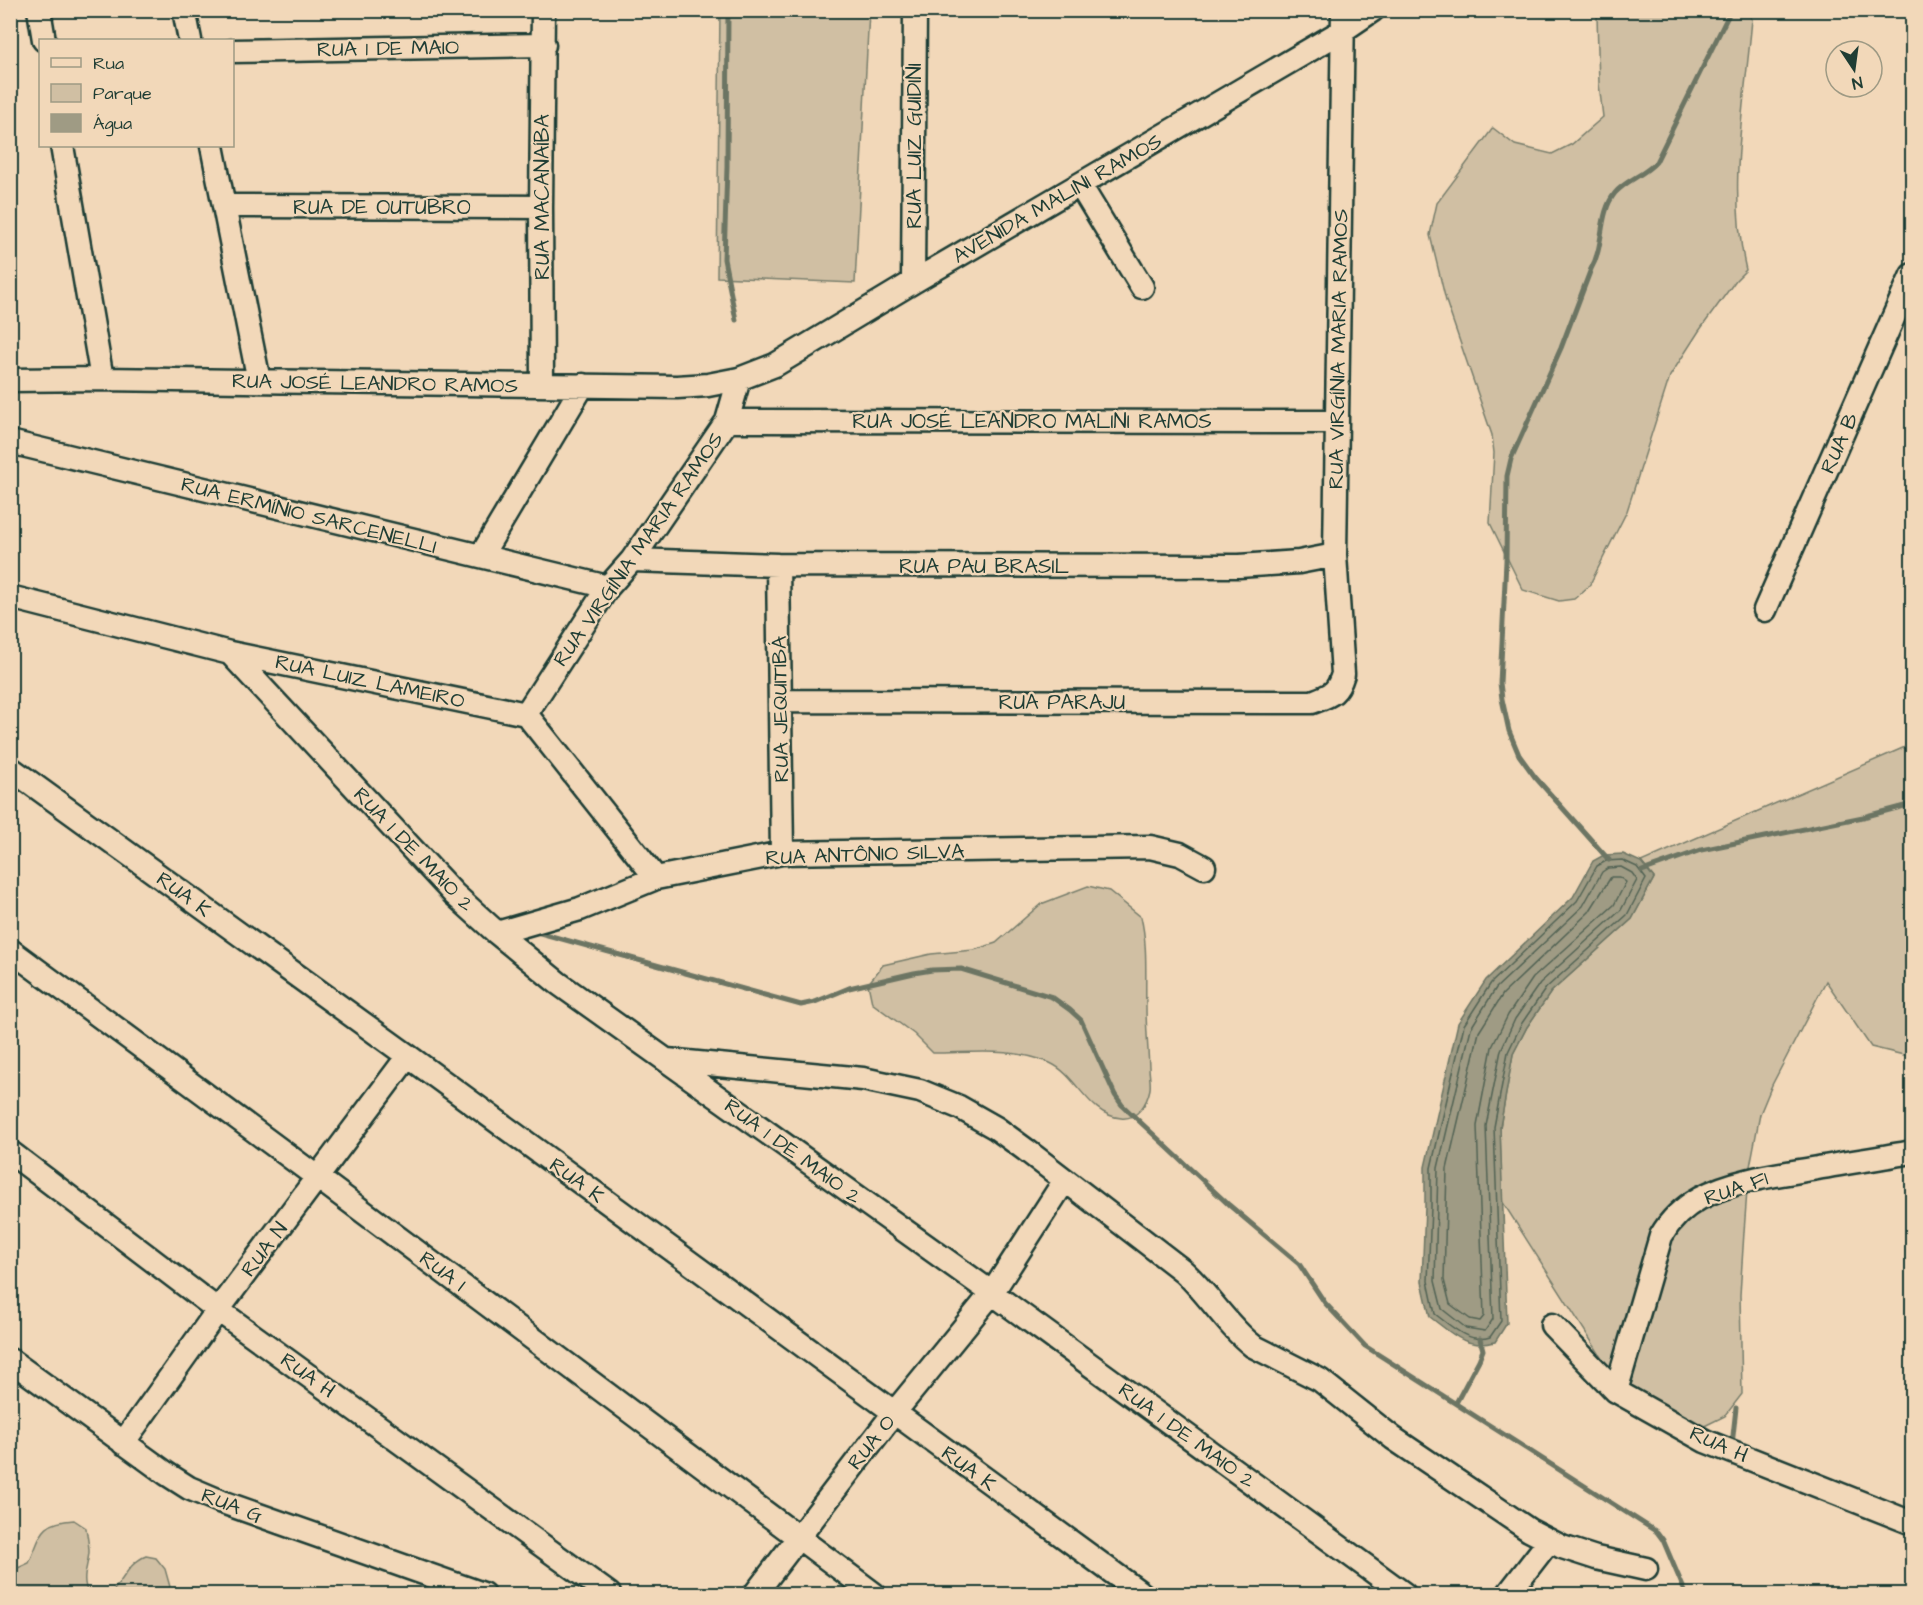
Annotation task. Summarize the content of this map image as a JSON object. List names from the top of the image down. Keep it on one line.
{"streets":{"street":["RUA 1 DE MAIO","RUA LUIZ GUIDINI","RUA MACANAÍBA","AVENIDA MALINI RAMOS","RUA DE OUTUBRO","RUA VIRGÍNIA MARIA RAMOS","RUA JOSÉ LEANDRO RAMOS","RUA JOSÉ LEANDRO MALINI RAMOS","RUA B","RUA ERMÍNIO SARCENELLI","RUA PAU BRASIL","RUA LUIZ LAMEIRO","RUA PARAJU","RUA JEQUITIBÁ","RUA 1 DE MAIO 2","RUA ANTÔNIO SILVA","RUA K","RUA F1","RUA N","RUA I","RUA H","RUA O","RUA G"]},"crossings":[["RUA 1 DE MAIO","RUA MACANAÍBA"],["RUA LUIZ GUIDINI","AVENIDA MALINI RAMOS"],["RUA MACANAÍBA","RUA DE OUTUBRO"],["RUA MACANAÍBA","RUA JOSÉ LEANDRO RAMOS"],["AVENIDA MALINI RAMOS","RUA VIRGÍNIA MARIA RAMOS"],["AVENIDA MALINI RAMOS","RUA JOSÉ LEANDRO RAMOS"],["RUA VIRGÍNIA MARIA RAMOS","RUA JOSÉ LEANDRO RAMOS"],["RUA VIRGÍNIA MARIA RAMOS","RUA JOSÉ LEANDRO MALINI RAMOS"],["RUA VIRGÍNIA MARIA RAMOS","RUA ERMÍNIO SARCENELLI"],["RUA VIRGÍNIA MARIA RAMOS","RUA PAU BRASIL"],["RUA VIRGÍNIA MARIA RAMOS","RUA LUIZ LAMEIRO"],["RUA VIRGÍNIA MARIA RAMOS","RUA PARAJU"],["RUA PAU BRASIL","RUA JEQUITIBÁ"],["RUA LUIZ LAMEIRO","RUA 1 DE MAIO 2"],["RUA PARAJU","RUA JEQUITIBÁ"],["RUA JEQUITIBÁ","RUA ANTÔNIO SILVA"],["RUA 1 DE MAIO 2","RUA ANTÔNIO SILVA"],["RUA 1 DE MAIO 2","RUA O"],["RUA K","RUA N"],["RUA K","RUA O"],["RUA F1","RUA H"],["RUA N","RUA I"],["RUA N","RUA H"],["RUA N","RUA G"],["RUA I","RUA O"]],"legend":["Rua","Parque","Água"],"north":"bottom"}
